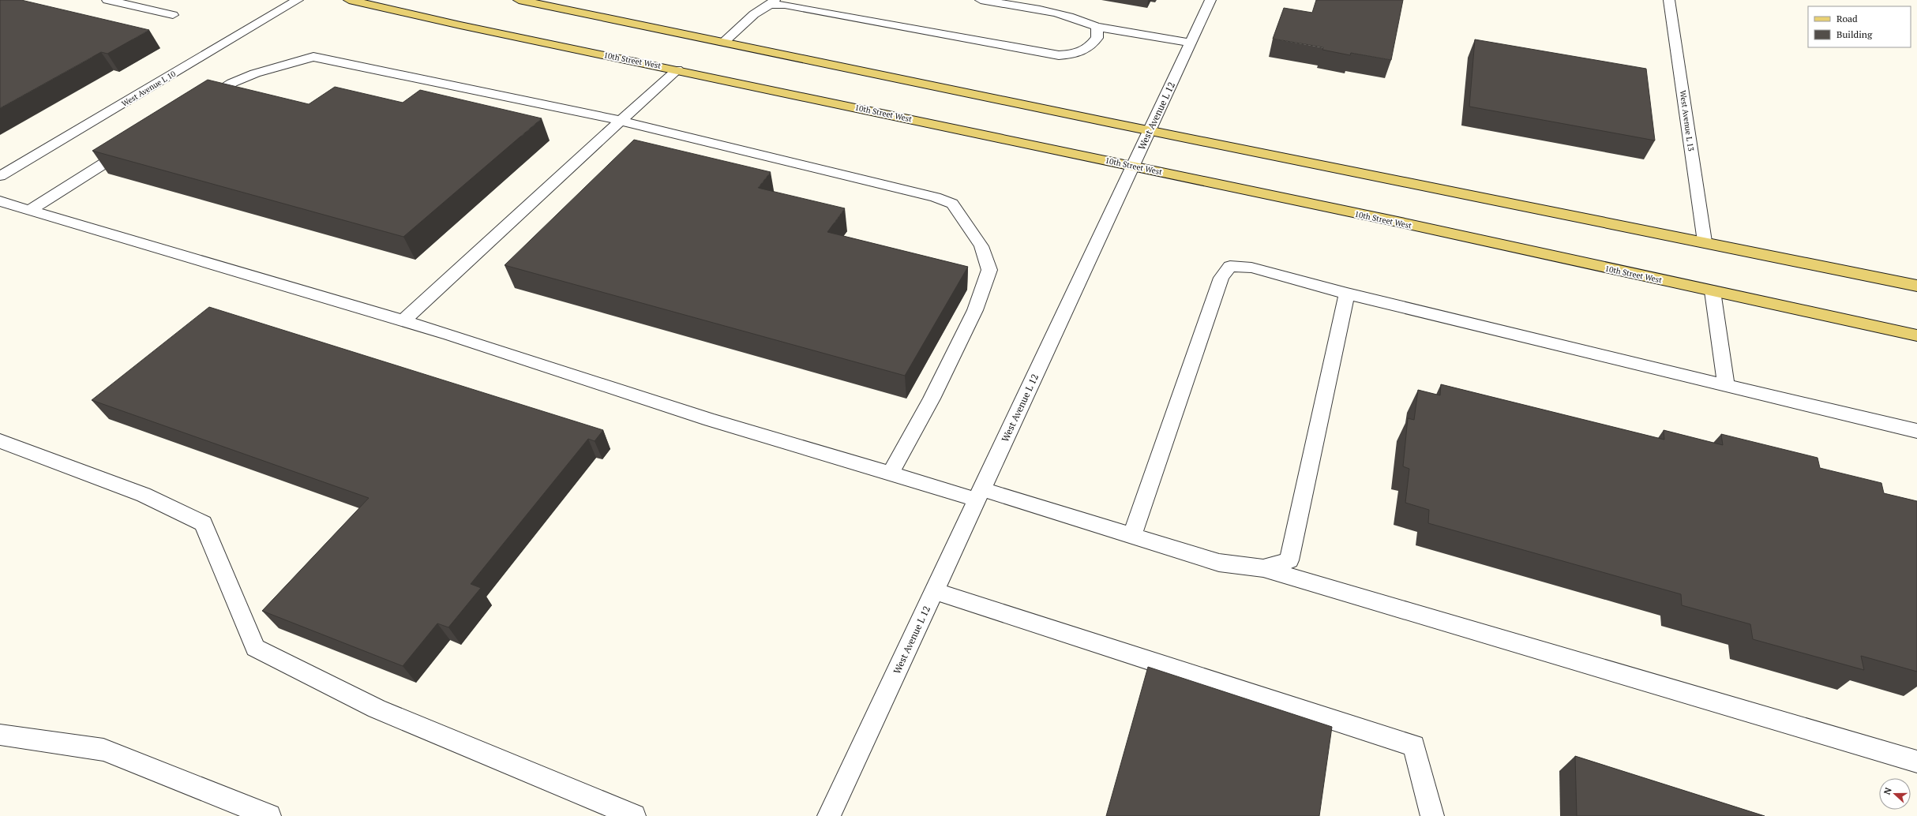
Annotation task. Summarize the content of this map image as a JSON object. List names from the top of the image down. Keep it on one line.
{"streets":{"main road":["10th Street West"],"street":["West Avenue L 10","West Avenue L 12","West Avenue L 13"]},"crossings":[["10th Street West","West Avenue L 12"]],"legend":["Road","Building"],"north":"left"}
